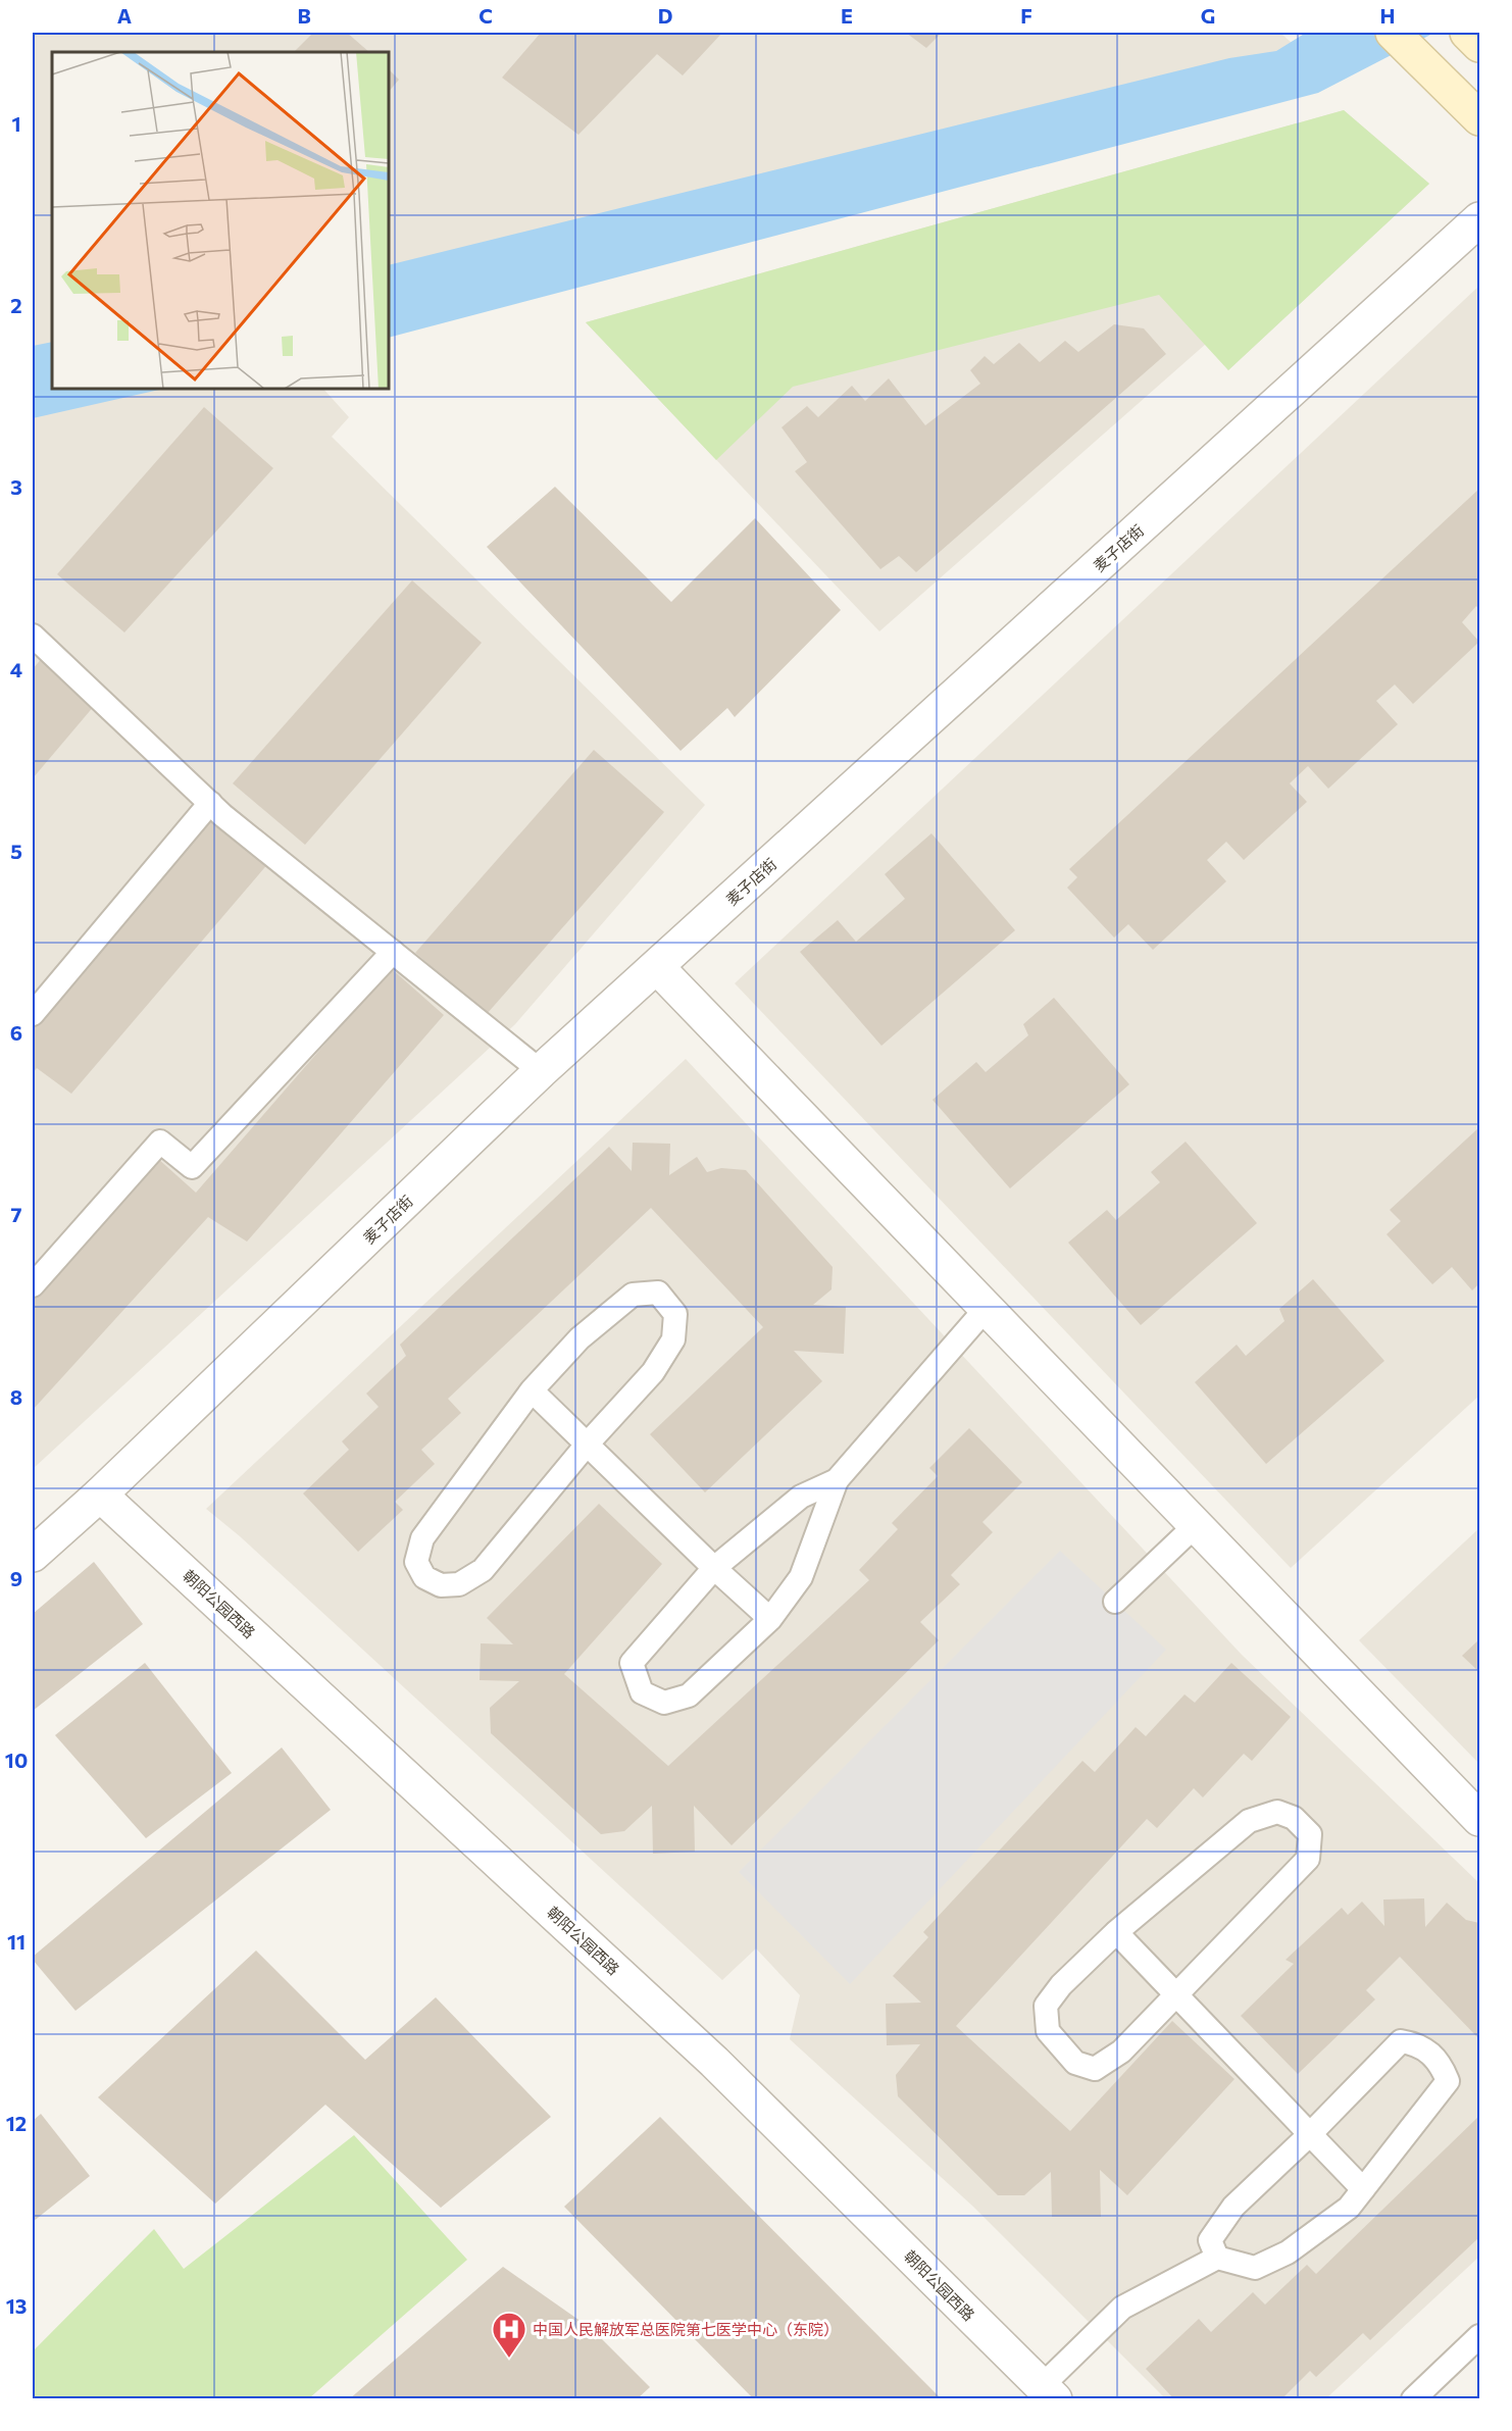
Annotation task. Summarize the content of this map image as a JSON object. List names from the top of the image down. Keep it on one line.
{"streets":{"street":["麦子店街","朝阳公园西路"]},"crossings":[["麦子店街","朝阳公园西路"]],"places":{"hospital":["中国人民解放军总医院第七医学中心（东院）"]},"grid":{"columns":["A","B","C","D","E","F","G","H"],"rows":["1","2","3","4","5","6","7","8","9","10","11","12","13"]}}
